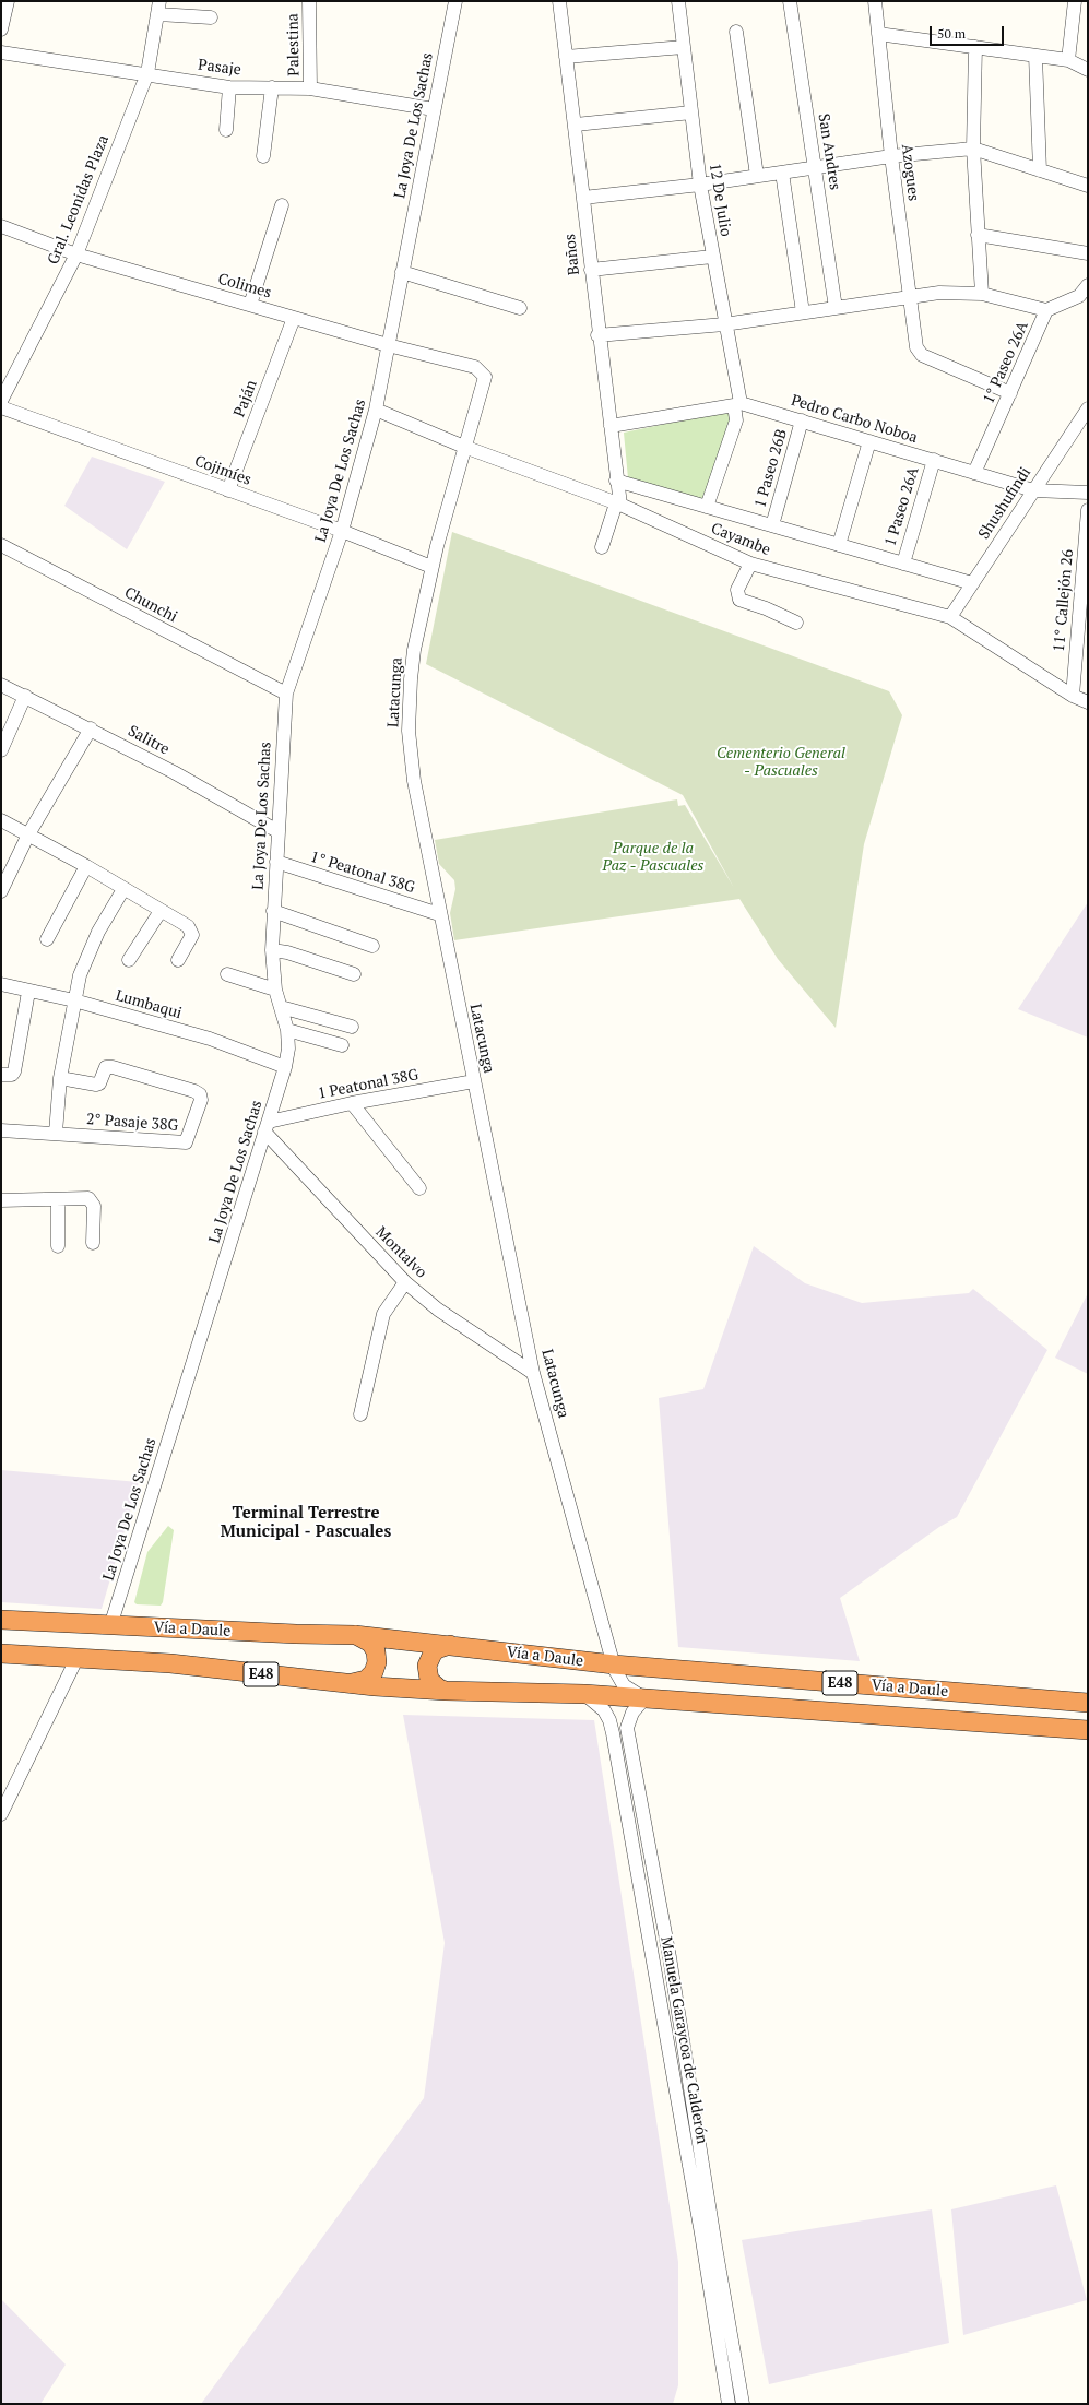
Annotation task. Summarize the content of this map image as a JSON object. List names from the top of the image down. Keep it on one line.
{"streets":{"highway":["Vía a Daule","E48"],"street":["Palestina","Pasaje","La Joya De Los Sachas","San Andres","Azogues","Gral. Leonidas Plaza","12 De Julio","Baños","Colimes","1° Paseo 26A","Paján","Pedro Carbo Noboa","1 Paseo 26B","Cojimíes","Shushufindi","1 Paseo 26A","Cayambe","11° Callejón 26","Chunchi","Latacunga","Salitre","1° Peatonal 38G","Lumbaqui","1 Peatonal 38G","2° Pasaje 38G","Montalvo","Manuela Garaycoa de Calderón"]},"crossings":[["Palestina","Pasaje"],["Pasaje","La Joya De Los Sachas"],["Pasaje","Gral. Leonidas Plaza"],["La Joya De Los Sachas","Colimes"],["La Joya De Los Sachas","Cojimíes"],["La Joya De Los Sachas","Cayambe"],["La Joya De Los Sachas","Chunchi"],["La Joya De Los Sachas","Salitre"],["La Joya De Los Sachas","1° Peatonal 38G"],["La Joya De Los Sachas","Lumbaqui"],["La Joya De Los Sachas","1 Peatonal 38G"],["La Joya De Los Sachas","Montalvo"],["La Joya De Los Sachas","Vía a Daule"],["Azogues","1° Paseo 26A"],["Gral. Leonidas Plaza","Colimes"],["12 De Julio","Pedro Carbo Noboa"],["Baños","Pedro Carbo Noboa"],["Baños","Cayambe"],["Colimes","Paján"],["Colimes","Latacunga"],["1° Paseo 26A","Pedro Carbo Noboa"],["Paján","Cojimíes"],["Pedro Carbo Noboa","1 Paseo 26B"],["Pedro Carbo Noboa","Shushufindi"],["Pedro Carbo Noboa","1 Paseo 26A"],["Cojimíes","Latacunga"],["Shushufindi","Cayambe"],["Cayambe","11° Callejón 26"],["Cayambe","Latacunga"],["Latacunga","1° Peatonal 38G"],["Latacunga","1 Peatonal 38G"],["Latacunga","Montalvo"],["Latacunga","Vía a Daule"],["Latacunga","Manuela Garaycoa de Calderón"],["1 Peatonal 38G","Montalvo"],["Vía a Daule","Manuela Garaycoa de Calderón"]],"districts":["Terminal Terrestre Municipal - Pascuales"],"parks":["Cementerio General - Pascuales","Parque de la Paz - Pascuales"],"scale_bar":"50 m"}
